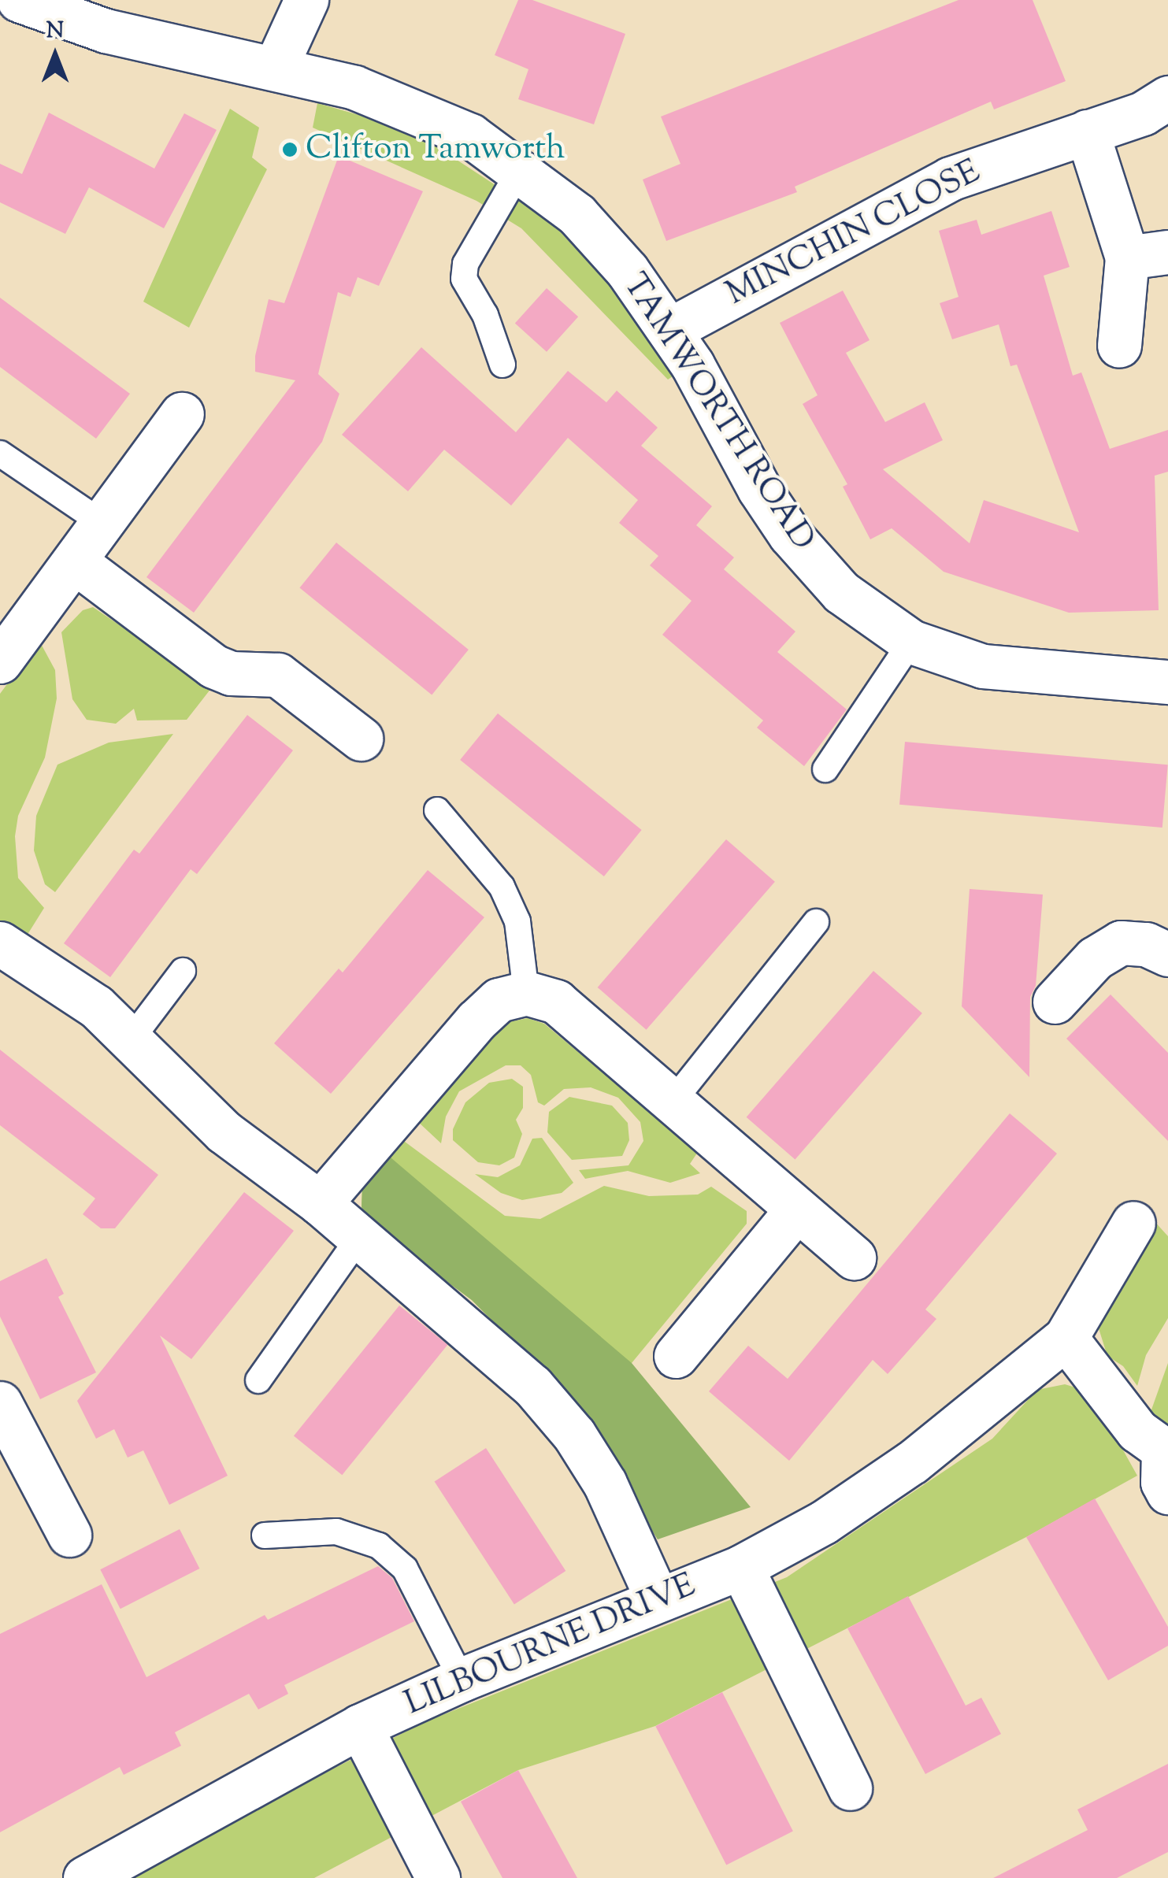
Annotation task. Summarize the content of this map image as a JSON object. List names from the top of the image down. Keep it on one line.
{"streets":{"street":["MINCHIN CLOSE","TAMWORTH ROAD","LILBOURNE DRIVE"]},"crossings":[["MINCHIN CLOSE","TAMWORTH ROAD"]],"places":["Clifton Tamworth"],"north":"top"}
